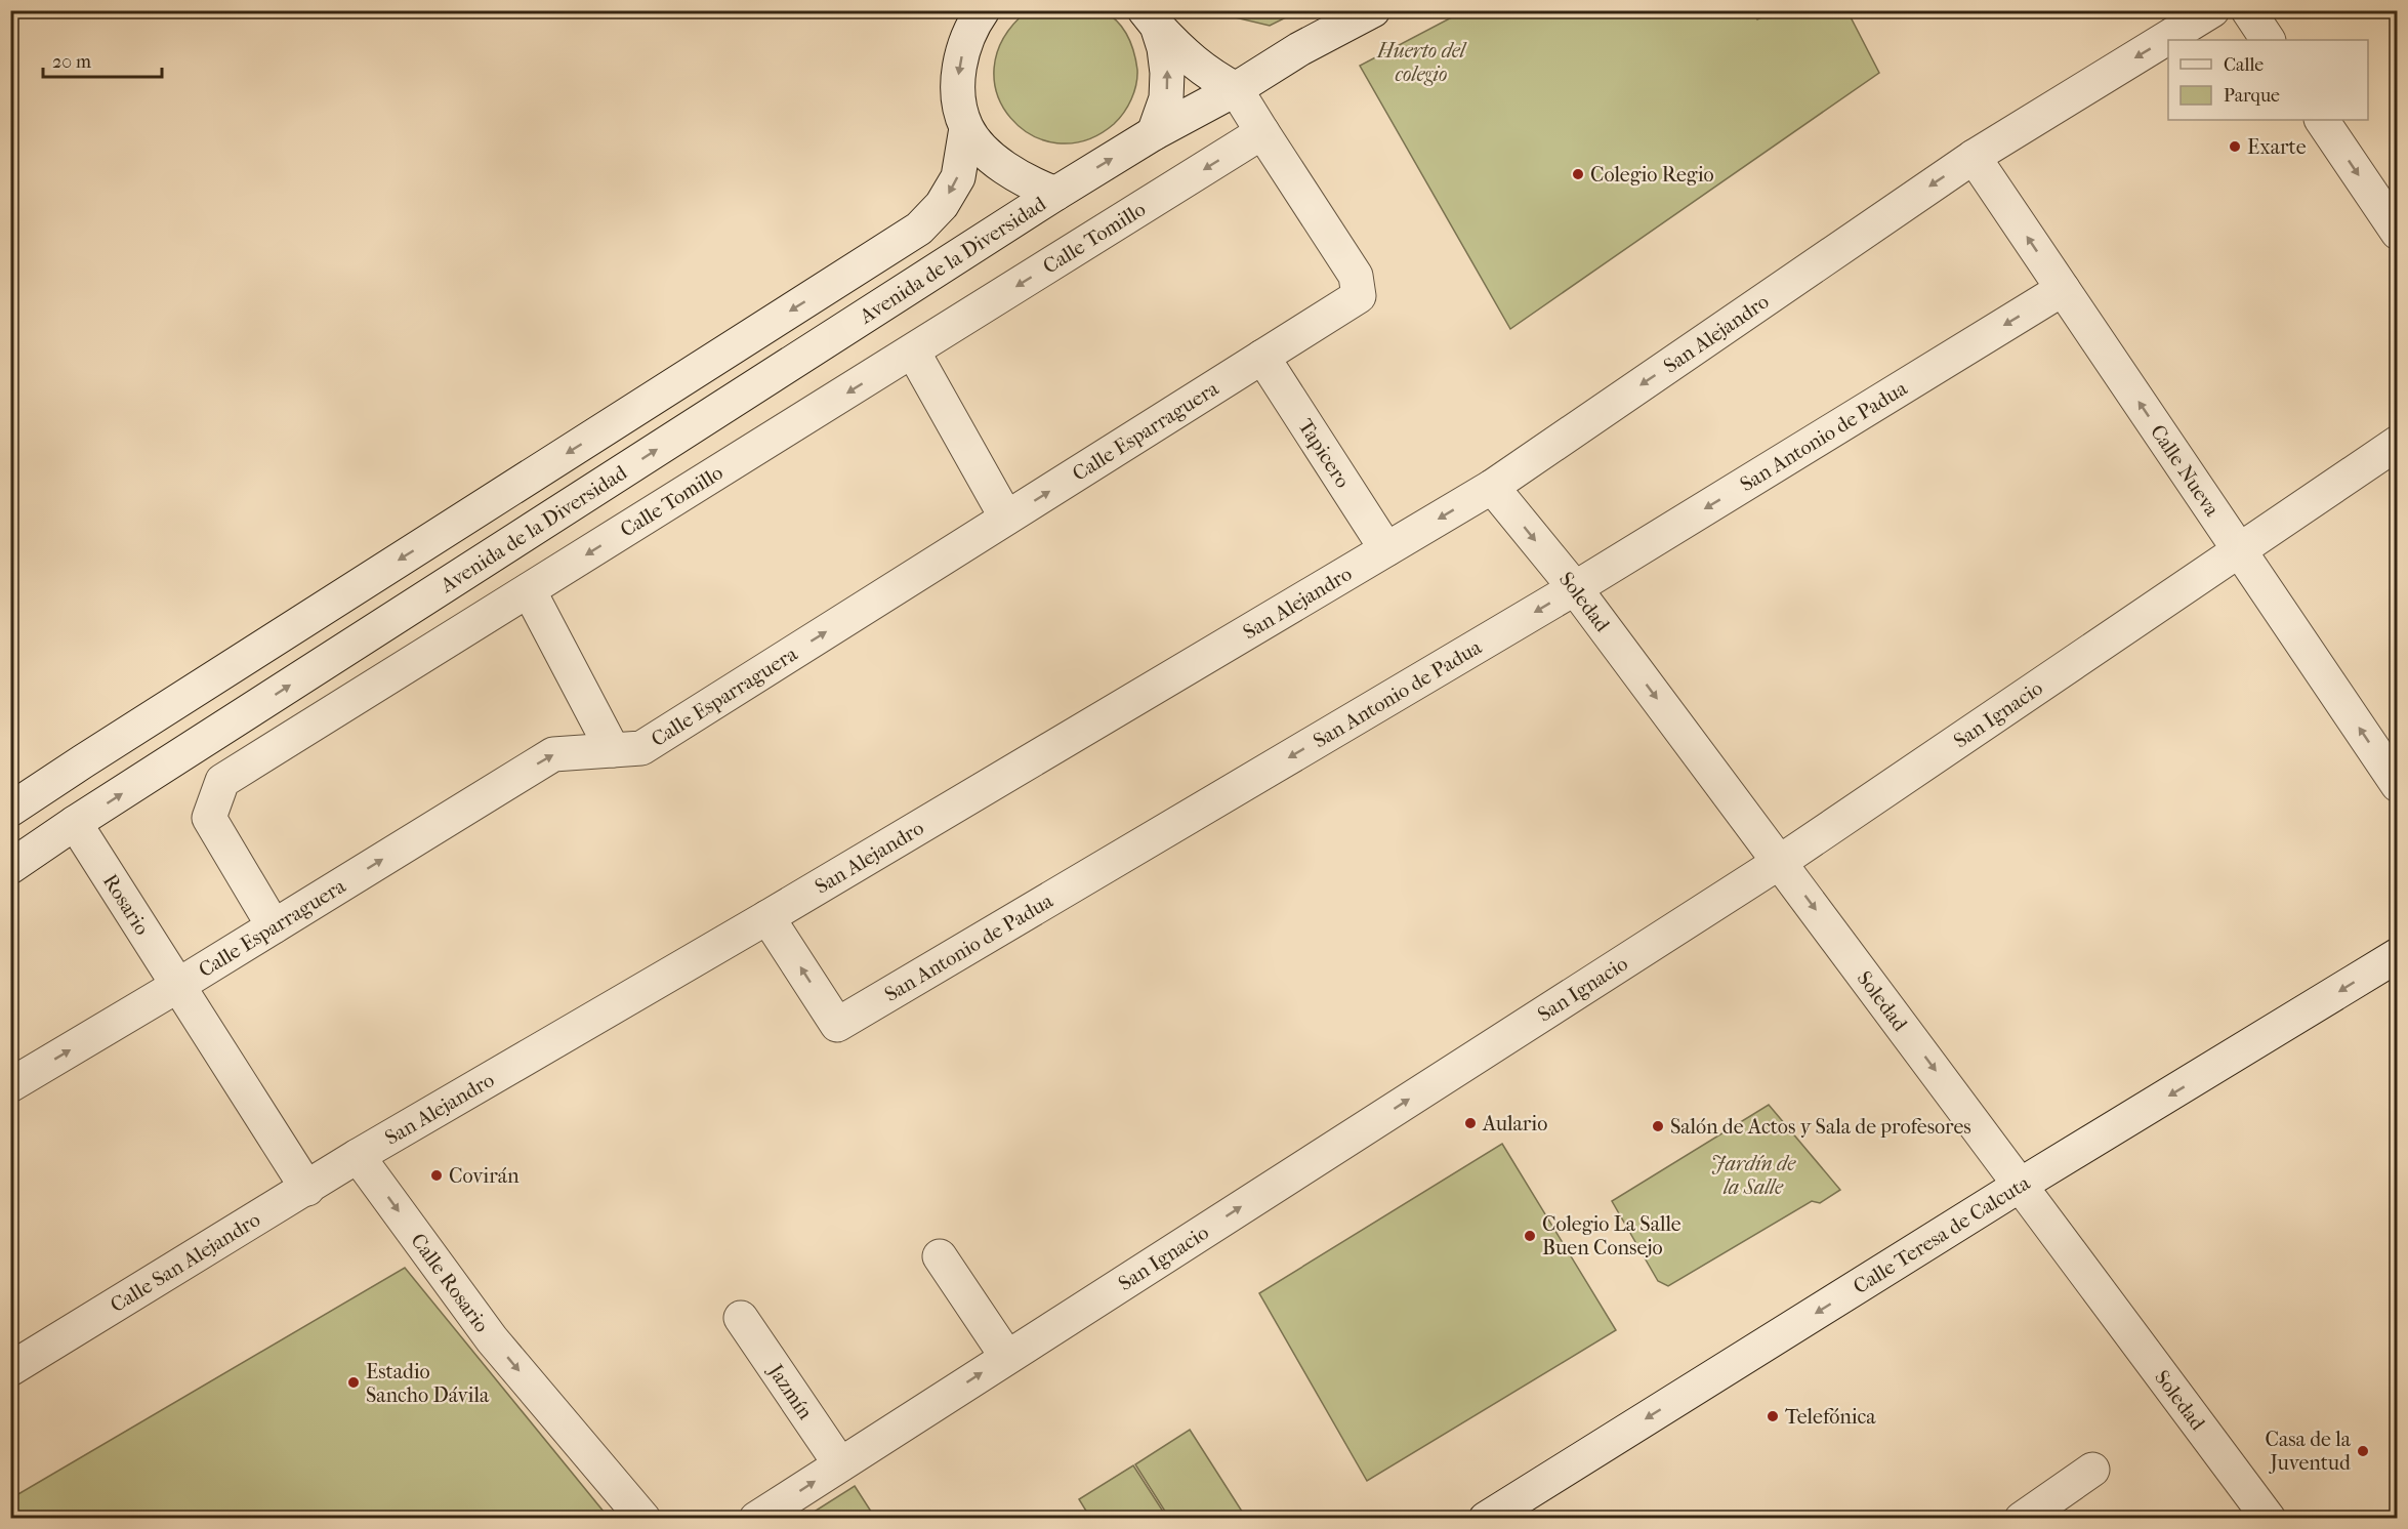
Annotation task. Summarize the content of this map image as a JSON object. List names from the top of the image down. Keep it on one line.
{"streets":{"street":["Calle Tomillo","Avenida de la Diversidad","San Alejandro","Calle Esparraguera","San Antonio de Padua","Tapicero","Calle Nueva","Soledad","San Ignacio","Rosario","Calle Teresa de Calcuta","Calle San Alejandro","Calle Rosario","Jazmín"]},"crossings":[["Calle Tomillo","Calle Esparraguera"],["Avenida de la Diversidad","Rosario"],["San Alejandro","San Antonio de Padua"],["San Alejandro","Tapicero"],["San Alejandro","Calle Nueva"],["San Alejandro","Soledad"],["San Alejandro","Calle San Alejandro"],["San Alejandro","Calle Rosario"],["Calle Esparraguera","Tapicero"],["Calle Esparraguera","Rosario"],["San Antonio de Padua","Calle Nueva"],["San Antonio de Padua","Soledad"],["Calle Nueva","San Ignacio"],["Soledad","San Ignacio"],["Soledad","Calle Teresa de Calcuta"],["San Ignacio","Jazmín"],["Rosario","Calle San Alejandro"],["Calle San Alejandro","Calle Rosario"]],"one_way":["Calle Tomillo","San Alejandro","Calle Esparraguera","San Antonio de Padua","Calle Nueva","Soledad","San Ignacio","Calle Teresa de Calcuta","Calle Rosario"],"parks":["Huerto del colegio","Jardín de la Salle"],"places":["Exarte","Colegio Regio","Aulario","Salón de Actos y Sala de profesores","Covirán","Colegio La Salle Buen Consejo","Estadio Sancho Dávila","Telefónica","Casa de la Juventud"],"legend":["Calle","Parque"],"scale_bar":"20 m"}
